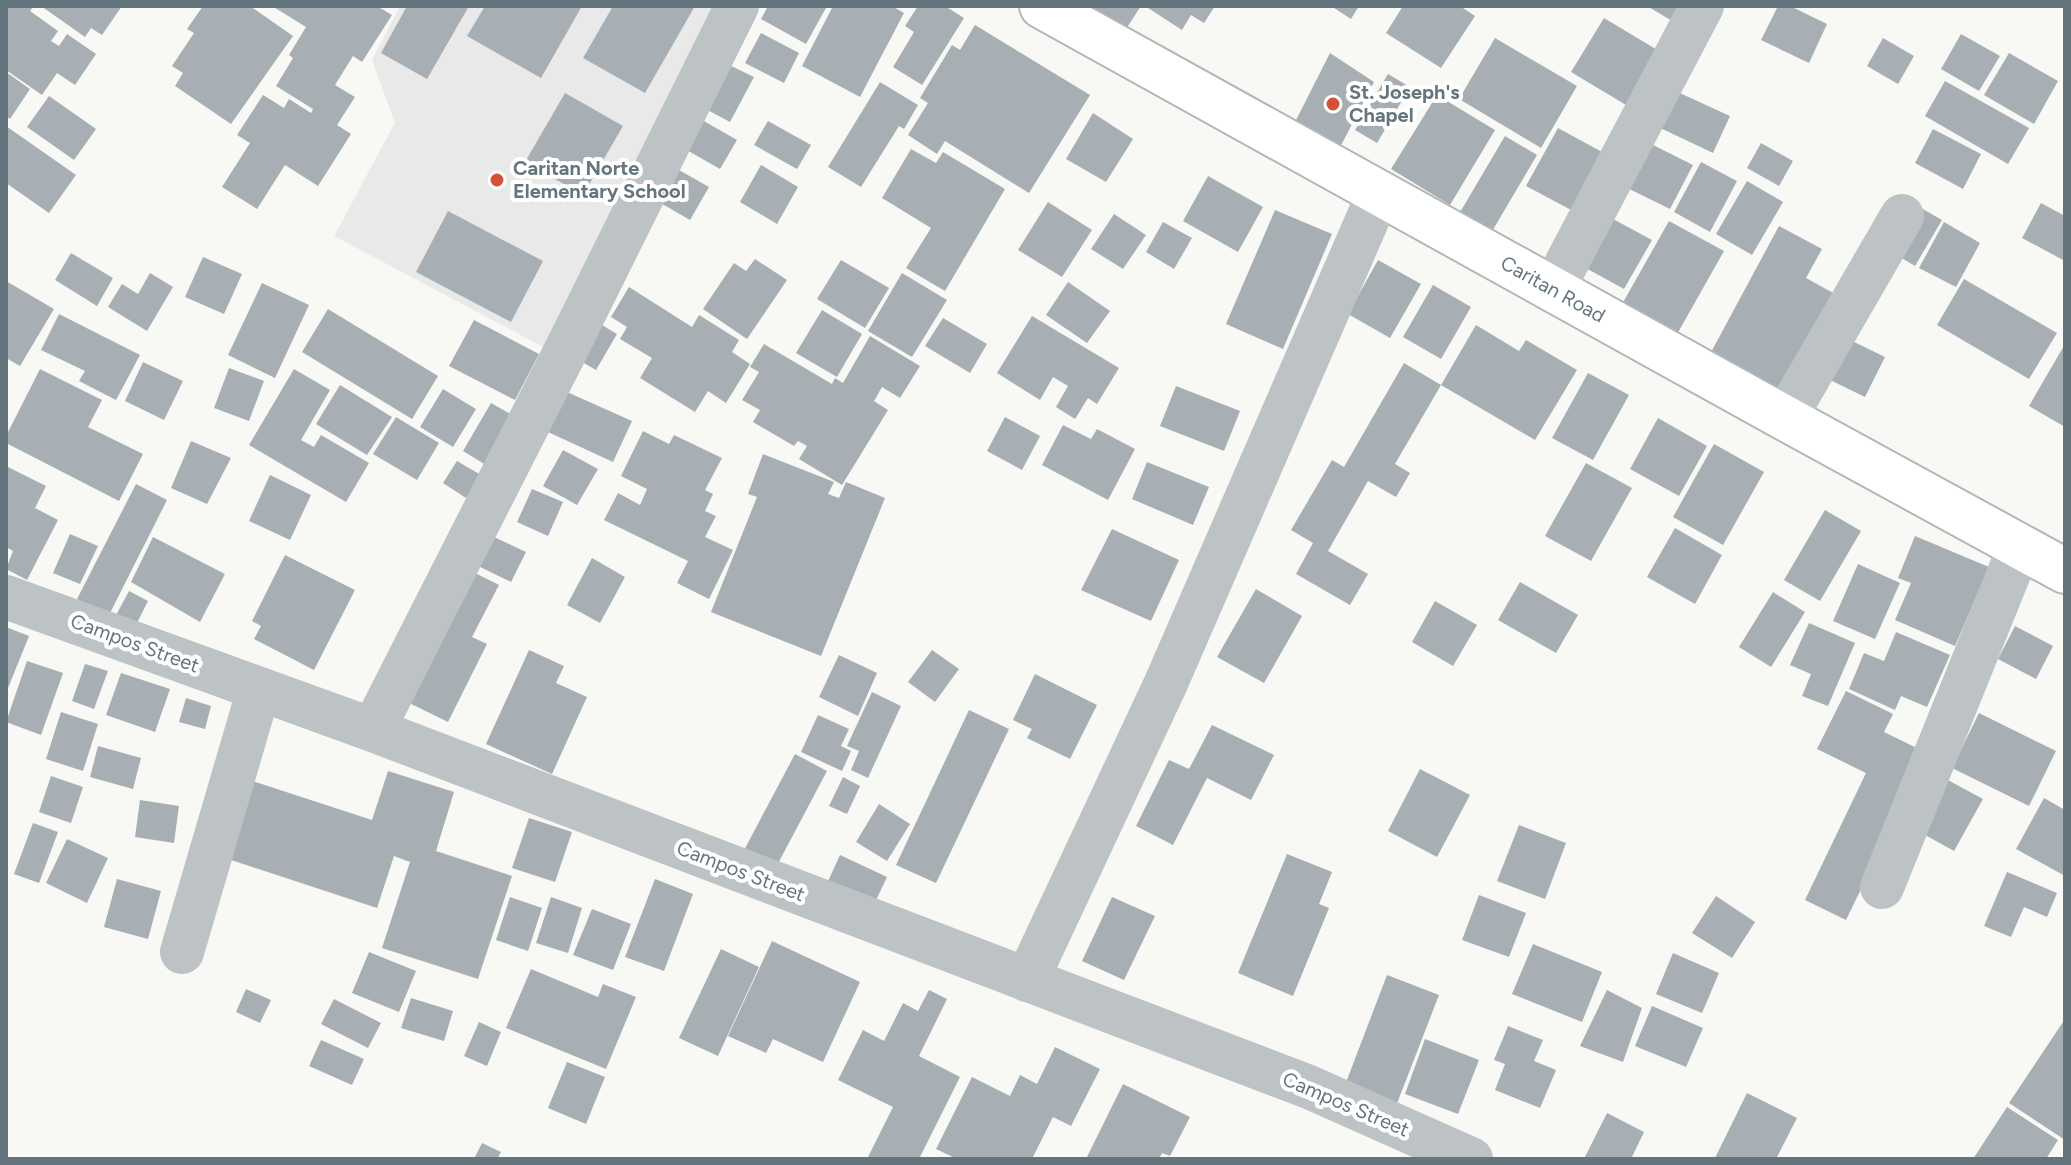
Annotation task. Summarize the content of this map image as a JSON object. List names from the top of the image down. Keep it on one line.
{"streets":{"main road":["Caritan Road"],"street":["Campos Street"]},"places":["St. Joseph's Chapel","Caritan Norte Elementary School"]}
